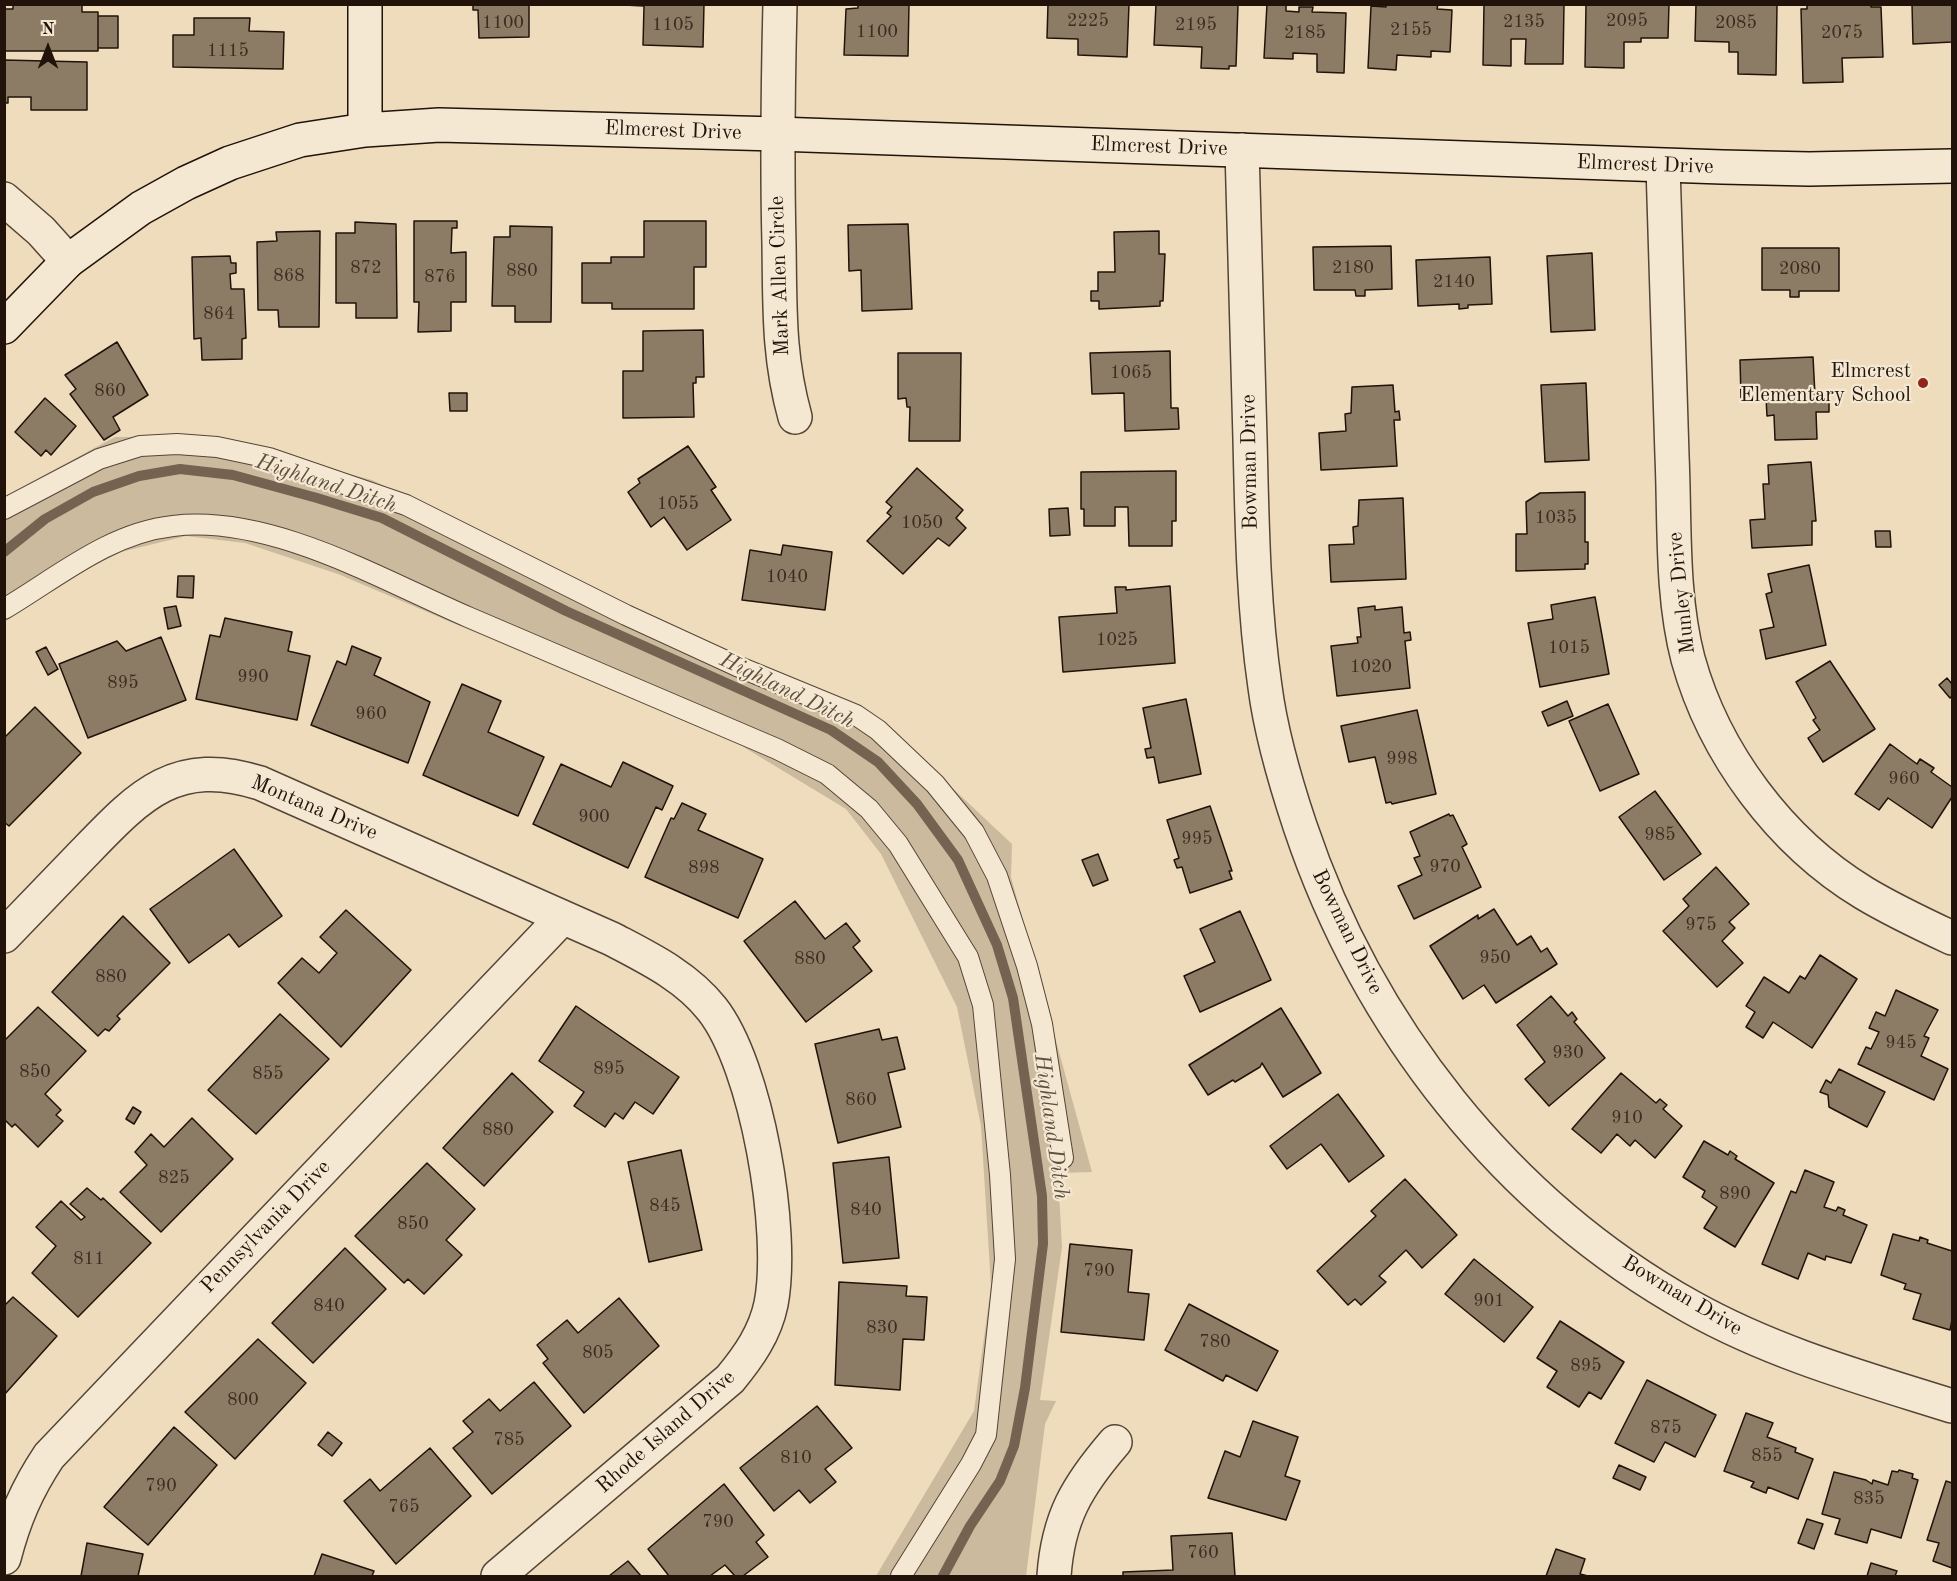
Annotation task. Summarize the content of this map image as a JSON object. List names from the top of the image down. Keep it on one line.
{"streets":{"street":["Elmcrest Drive","Mark Allen Circle","Bowman Drive","Munley Drive","Montana Drive","Pennsylvania Drive","Rhode Island Drive"]},"crossings":[["Elmcrest Drive","Mark Allen Circle"],["Elmcrest Drive","Bowman Drive"],["Elmcrest Drive","Munley Drive"],["Montana Drive","Pennsylvania Drive"],["Montana Drive","Rhode Island Drive"],["Pennsylvania Drive","Rhode Island Drive"]],"water":["Highland Ditch"],"places":["Elmcrest Elementary School"],"house_numbers":["2225","2095","2135","1100","2085","1105","2195","2155","1100","2185","2075","1115","872","2180","2080","880","868","876","2140","864","1065","860","1055","1035","1050","1040","1025","1015","1020","990","895","960","998","960","900","985","995","970","898","975","950","880","880","945","930","895","850","855","860","910","880","825","890","845","840","850","811","790","901","840","830","780","805","895","800","875","785","855","810","790","835","765","790","760"],"north":"top"}
